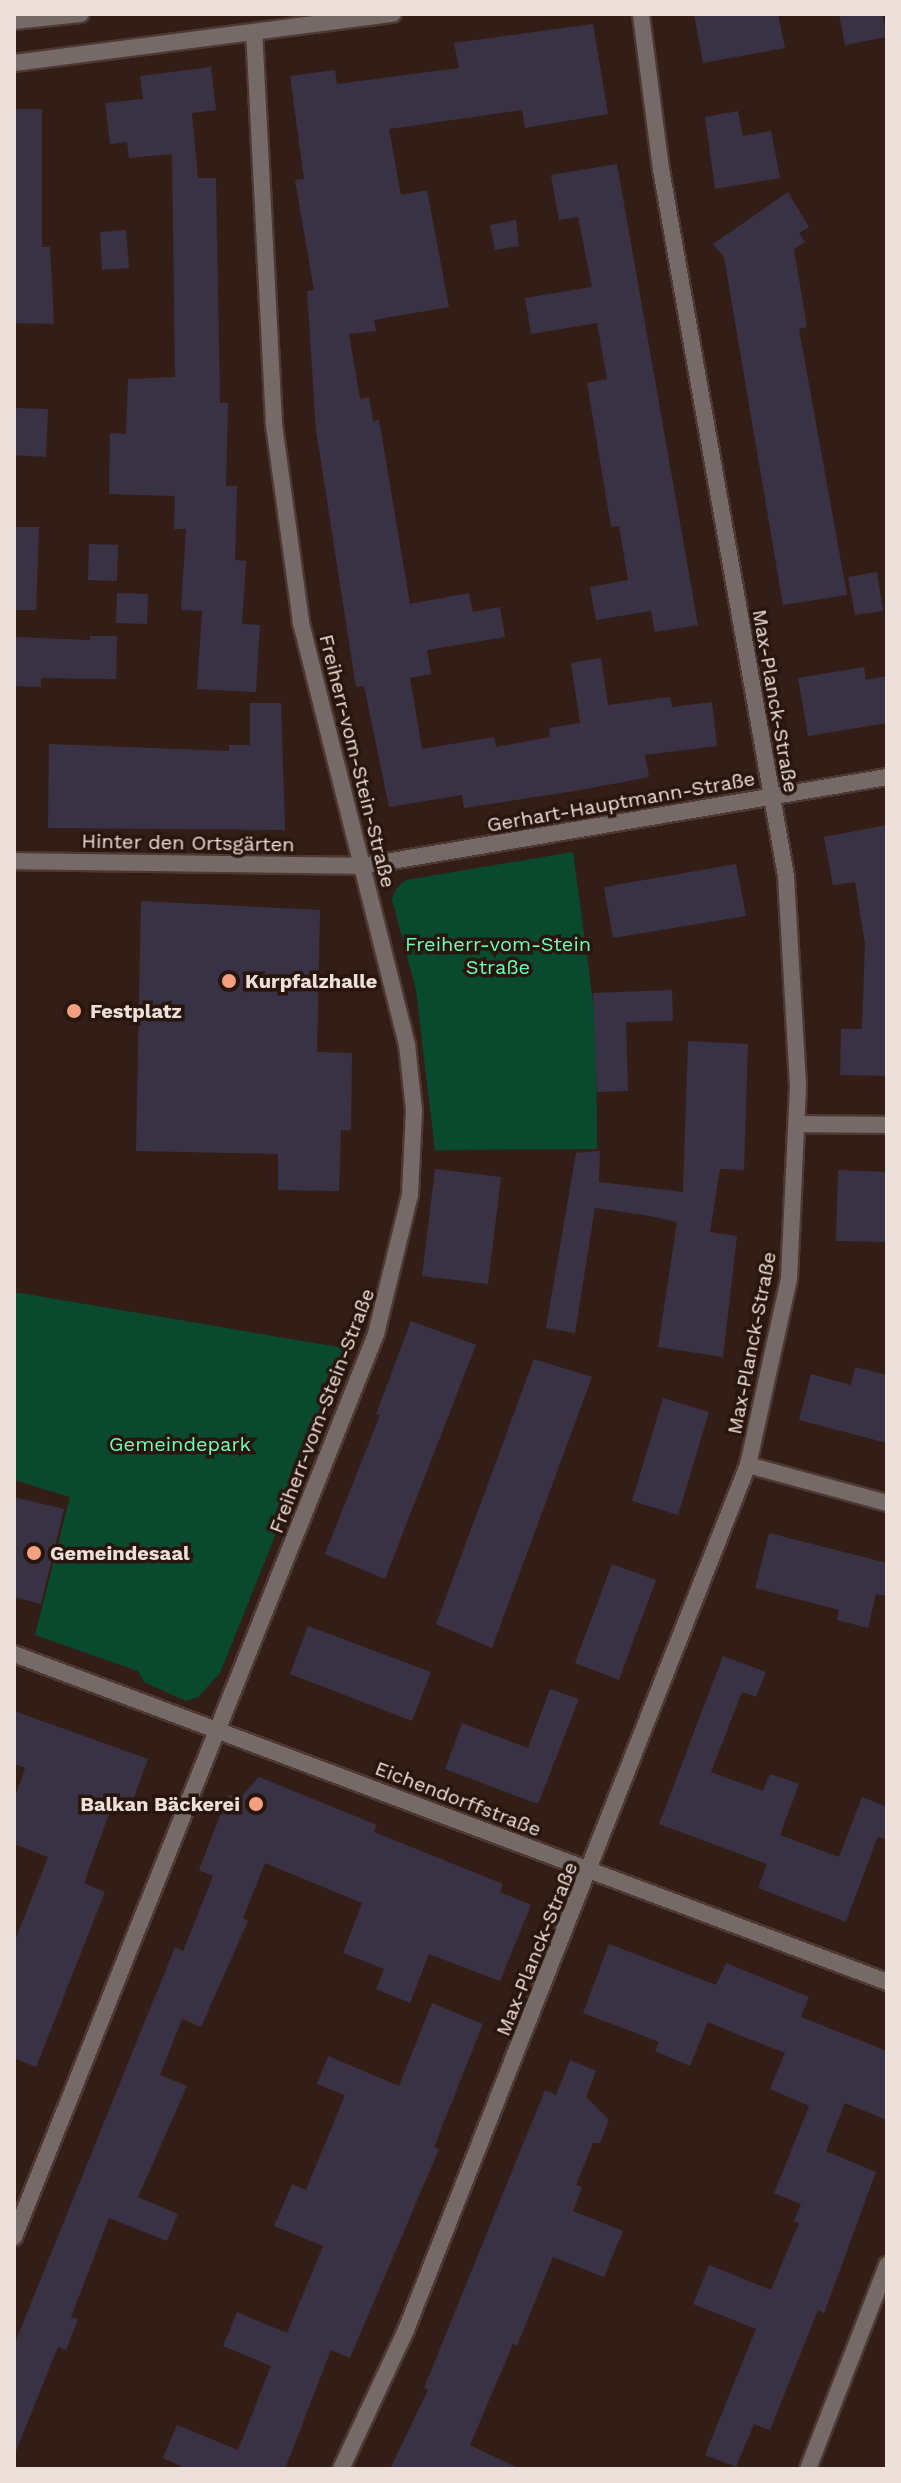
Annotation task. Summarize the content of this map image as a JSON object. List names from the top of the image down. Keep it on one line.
{"streets":{"street":["Max-Planck-Straße","Freiherr-vom-Stein-Straße","Gerhart-Hauptmann-Straße","Hinter den Ortsgärten","Eichendorffstraße"]},"crossings":[["Max-Planck-Straße","Gerhart-Hauptmann-Straße"],["Max-Planck-Straße","Eichendorffstraße"],["Freiherr-vom-Stein-Straße","Gerhart-Hauptmann-Straße"],["Freiherr-vom-Stein-Straße","Hinter den Ortsgärten"],["Freiherr-vom-Stein-Straße","Eichendorffstraße"],["Gerhart-Hauptmann-Straße","Hinter den Ortsgärten"]],"parks":["Freiherr-vom-Stein Straße","Gemeindepark"],"places":["Kurpfalzhalle","Festplatz","Gemeindesaal","Balkan Bäckerei"]}
